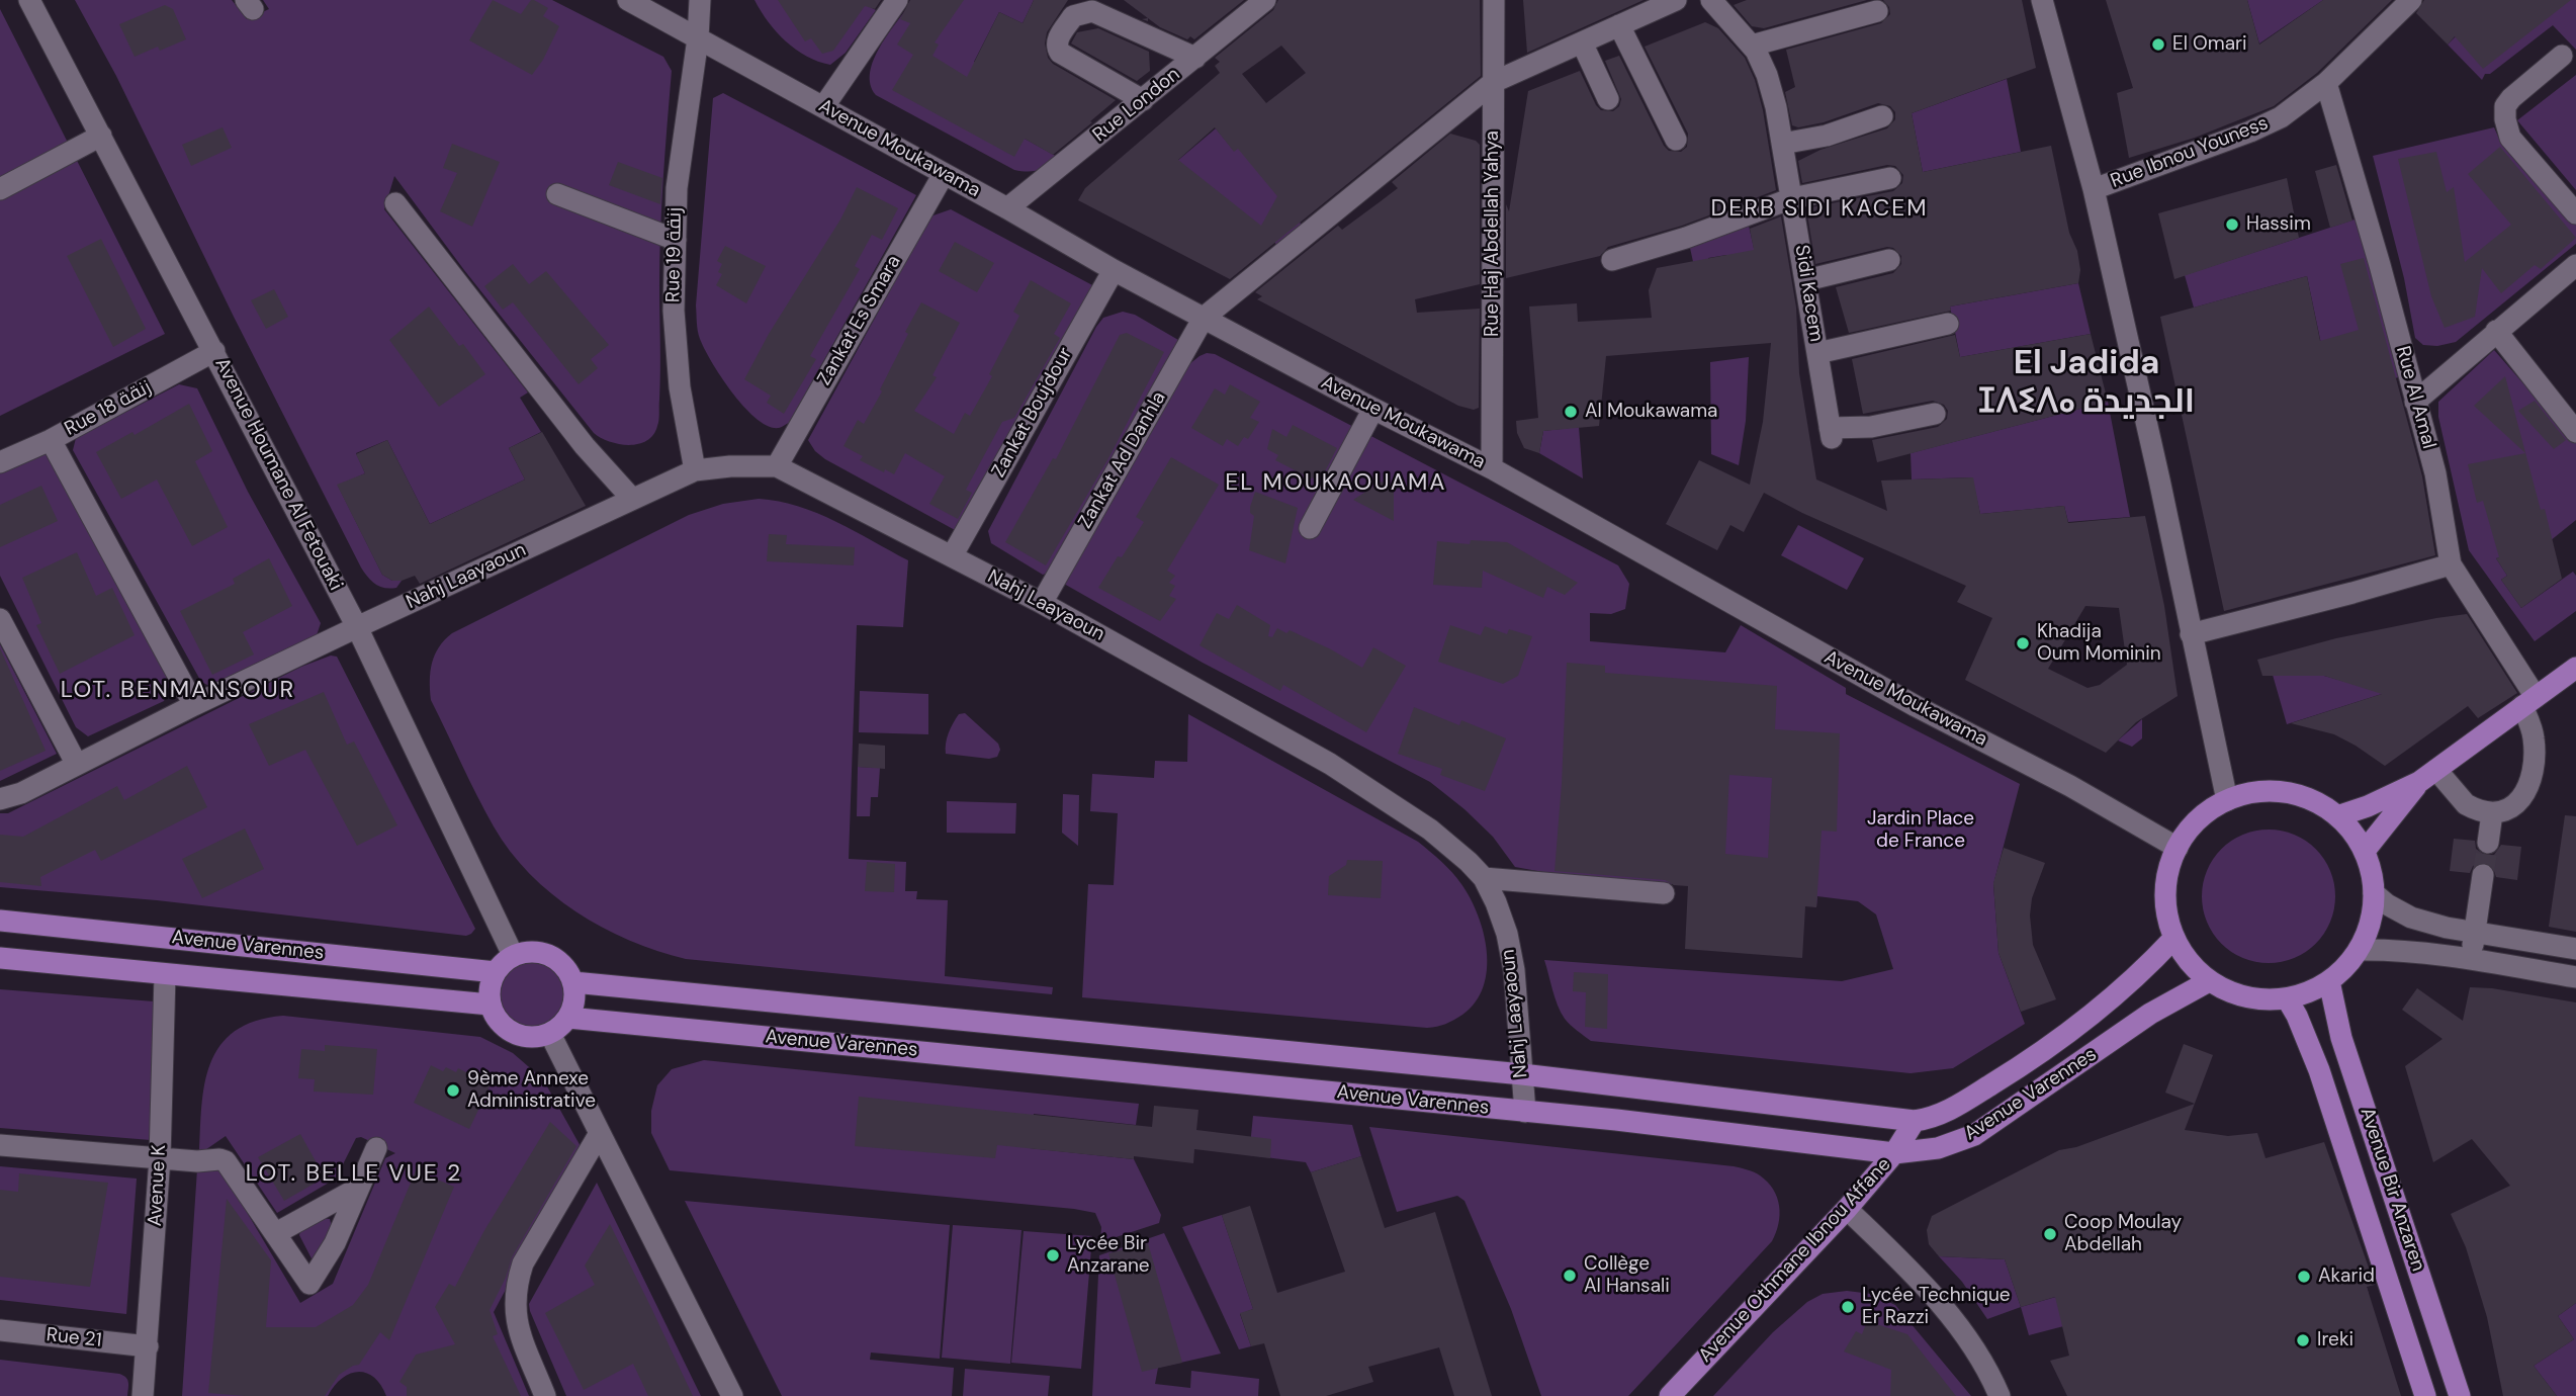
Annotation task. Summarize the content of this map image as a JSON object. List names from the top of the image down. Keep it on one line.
{"streets":{"main road":["Avenue Varennes","Avenue Bir Anzaren","Avenue Othmane Ibnou Affane"],"street":["Rue London","Avenue Moukawama","Rue Ibnou Youness","Rue Haj Abdellah Yahya","Rue 19 زنقة","Sidi Kacem","Zankat Es Smara","Rue Al Amal","Rue 18 زنقة","Zankat Boujdour","Zankat Ad Danhla","Avenue Houmane Al Fetouaki","Nahj Laayaoun","Avenue K","Rue 21"]},"crossings":[["Rue London","Avenue Moukawama"],["Avenue Moukawama","Rue Haj Abdellah Yahya"],["Avenue Moukawama","Rue 19 زنقة"],["Avenue Moukawama","Zankat Es Smara"],["Avenue Moukawama","Zankat Boujdour"],["Avenue Moukawama","Zankat Ad Danhla"],["Avenue Moukawama","Avenue Varennes"],["Avenue Moukawama","Avenue Bir Anzaren"],["Rue Ibnou Youness","Rue Al Amal"],["Rue 19 زنقة","Nahj Laayaoun"],["Zankat Es Smara","Nahj Laayaoun"],["Rue 18 زنقة","Avenue Houmane Al Fetouaki"],["Zankat Boujdour","Nahj Laayaoun"],["Zankat Ad Danhla","Nahj Laayaoun"],["Avenue Houmane Al Fetouaki","Nahj Laayaoun"],["Avenue Houmane Al Fetouaki","Avenue Varennes"],["Nahj Laayaoun","Avenue Varennes"],["Avenue Varennes","Avenue K"],["Avenue Varennes","Avenue Bir Anzaren"],["Avenue Varennes","Avenue Othmane Ibnou Affane"],["Avenue K","Rue 21"]],"districts":["DERB SIDI KACEM","El Jadida ⵊⴷⵉⴷⴰ الجديدة","EL MOUKAOUAMA","LOT. BENMANSOUR","LOT. BELLE VUE 2"],"parks":["Jardin Place de France"],"places":["El Omari","Hassim","Al Moukawama","Khadija Oum Mominin","9ème Annexe Administrative","Coop Moulay Abdellah","Lycée Bir Anzarane","Collège Al Hansali","Akarid","Lycée Technique Er Razzi","Ireki"]}
